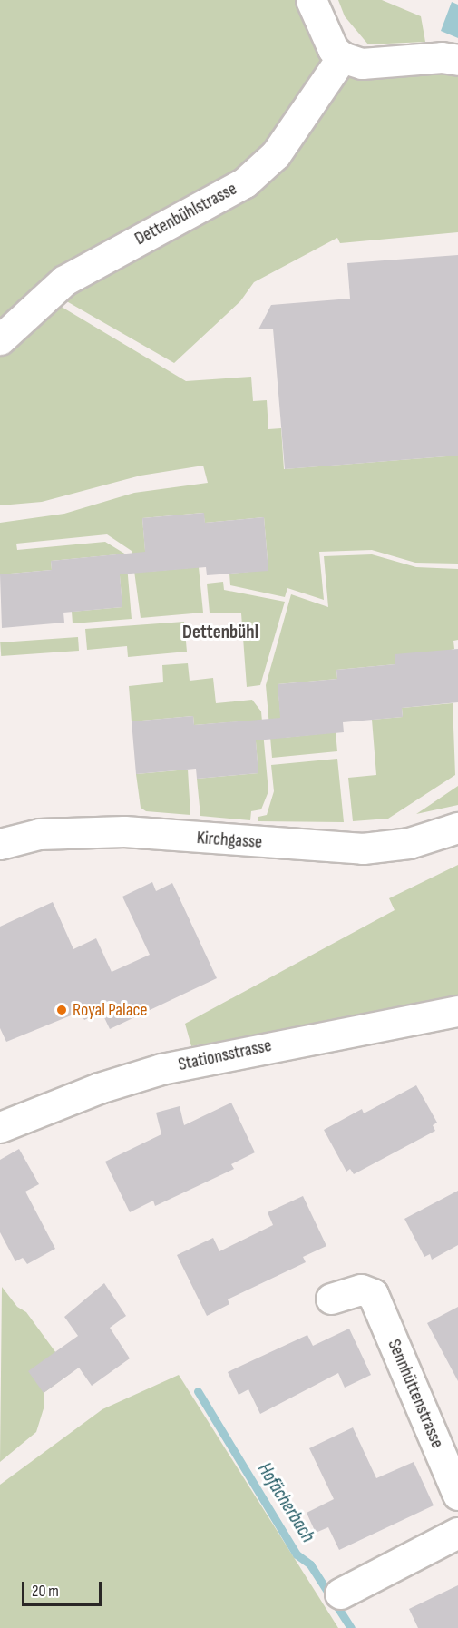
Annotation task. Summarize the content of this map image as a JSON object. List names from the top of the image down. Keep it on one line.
{"streets":{"street":["Dettenbühlstrasse","Kirchgasse","Stationsstrasse","Sennhüttenstrasse"]},"districts":["Dettenbühl"],"water":["Hofächerbach"],"places":["Royal Palace"],"scale_bar":"20 m"}
